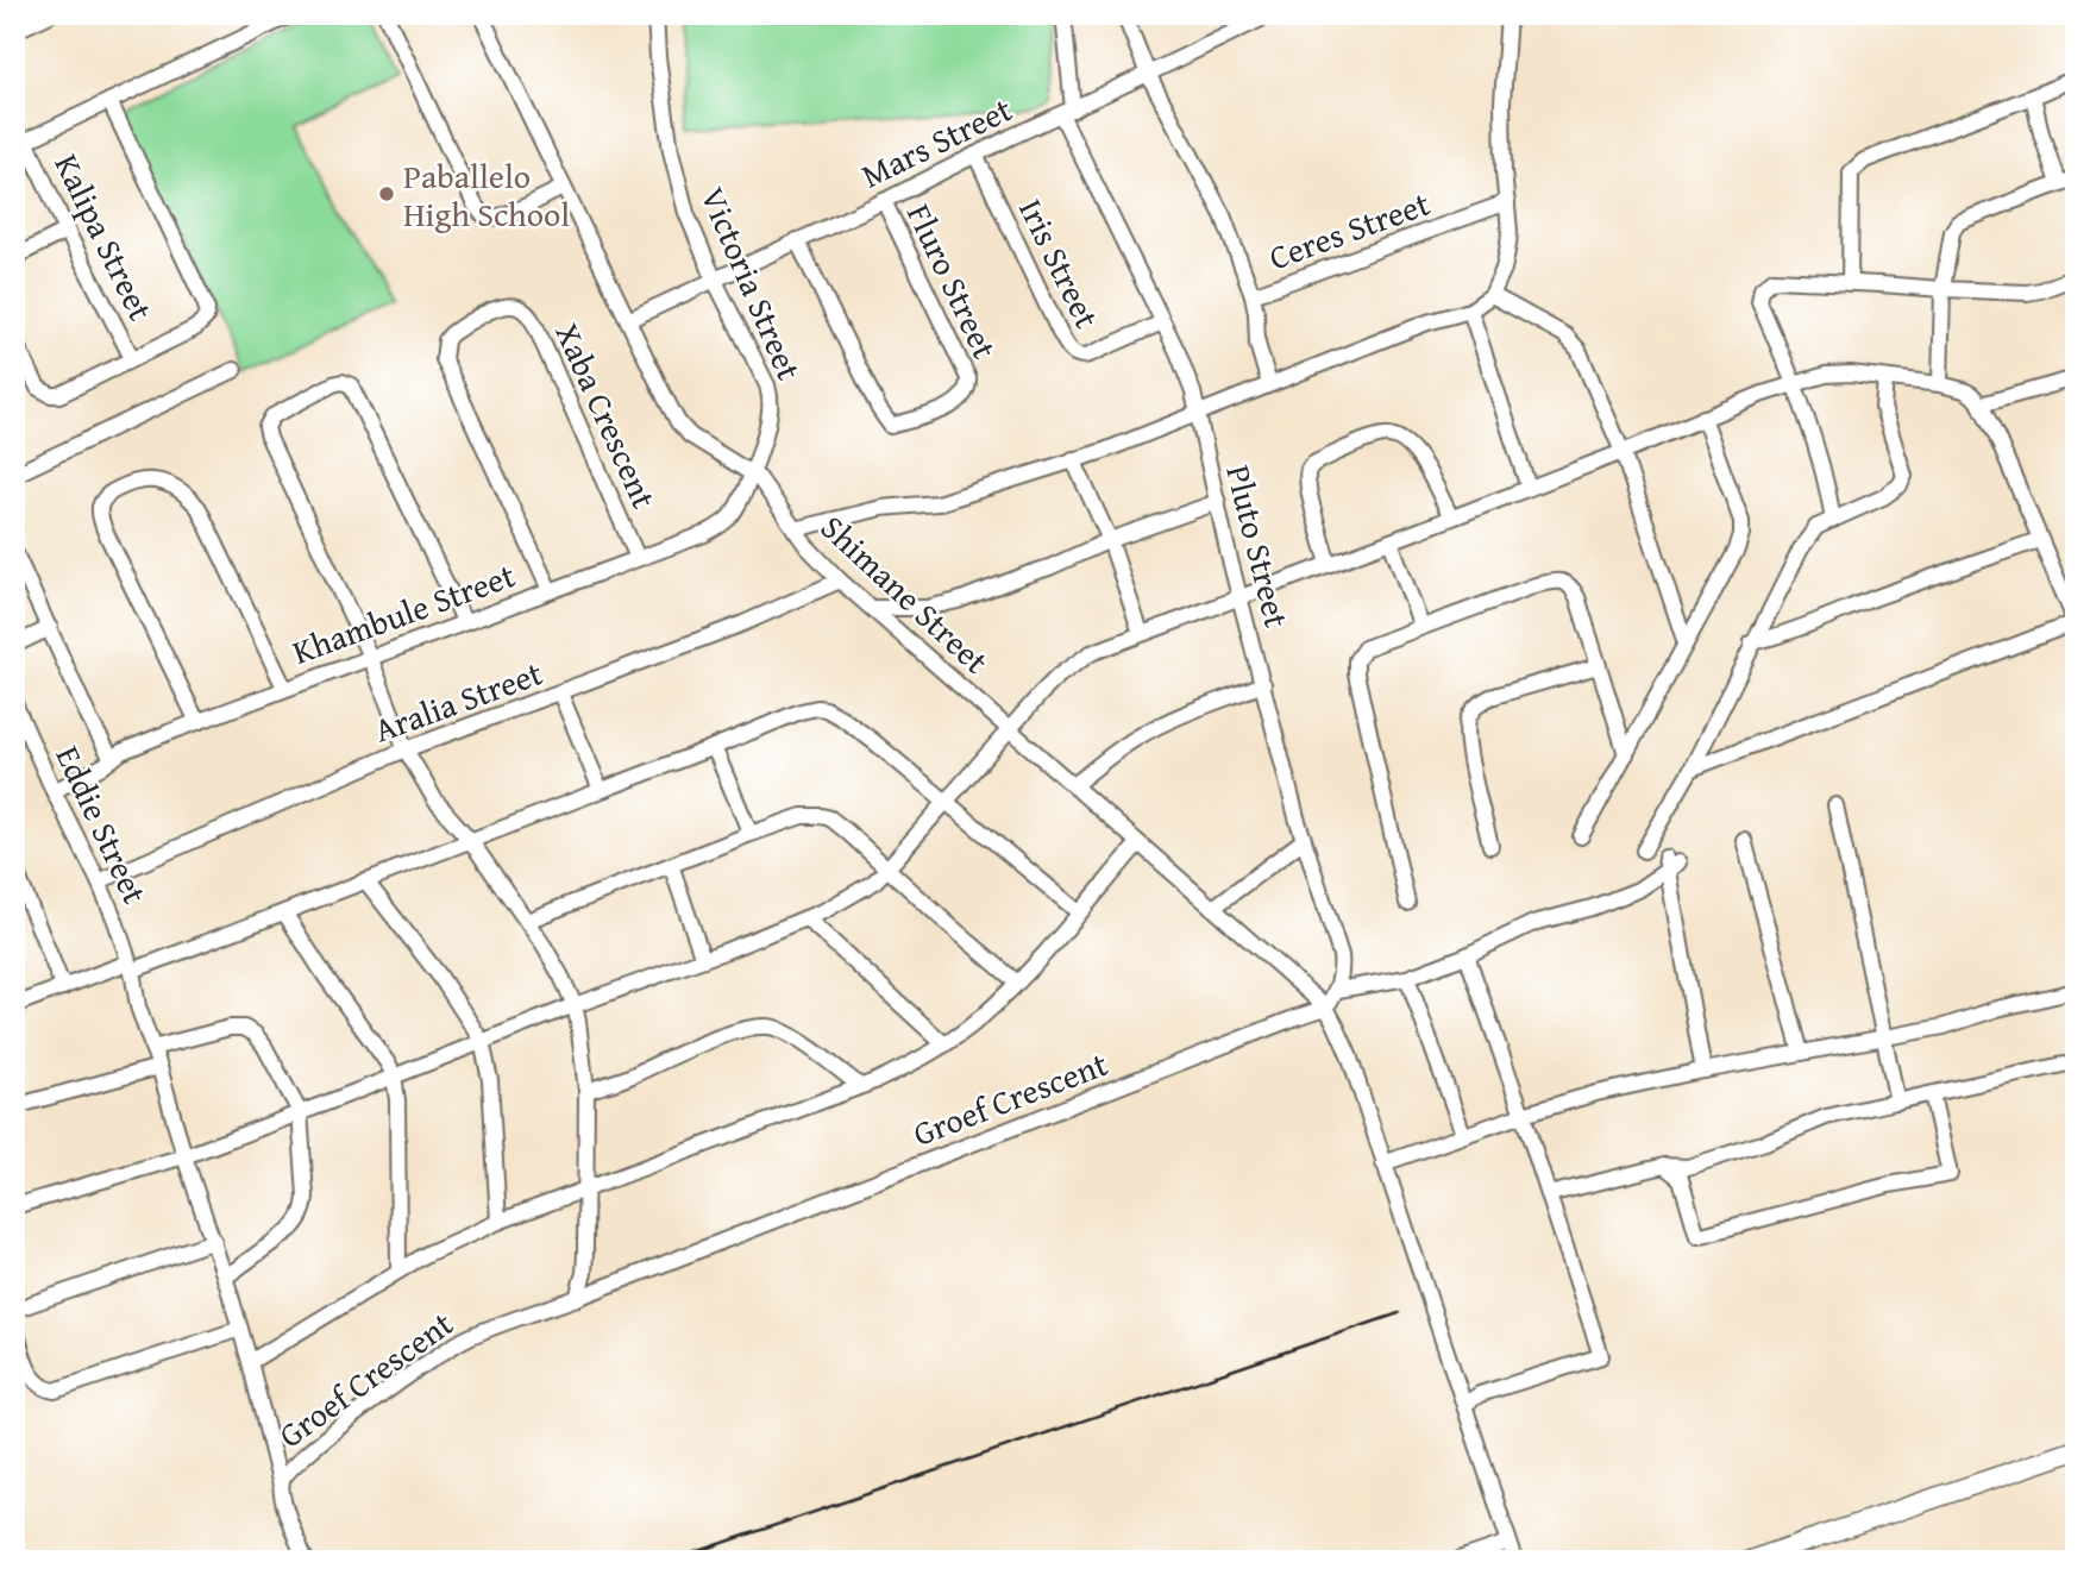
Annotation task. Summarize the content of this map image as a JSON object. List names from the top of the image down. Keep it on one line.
{"streets":{"street":["Mars Street","Ceres Street","Kalipa Street","Iris Street","Fluro Street","Victoria Street","Xaba Crescent","Pluto Street","Shimane Street","Khambule Street","Aralia Street","Eddie Street","Groef Crescent"]},"crossings":[["Mars Street","Ceres Street"],["Mars Street","Iris Street"],["Mars Street","Fluro Street"],["Mars Street","Victoria Street"],["Mars Street","Pluto Street"],["Mars Street","Shimane Street"],["Iris Street","Pluto Street"],["Victoria Street","Shimane Street"],["Victoria Street","Khambule Street"],["Xaba Crescent","Khambule Street"],["Shimane Street","Khambule Street"],["Shimane Street","Aralia Street"],["Shimane Street","Groef Crescent"],["Khambule Street","Eddie Street"],["Aralia Street","Eddie Street"],["Eddie Street","Groef Crescent"]],"places":["Paballelo High School"]}
